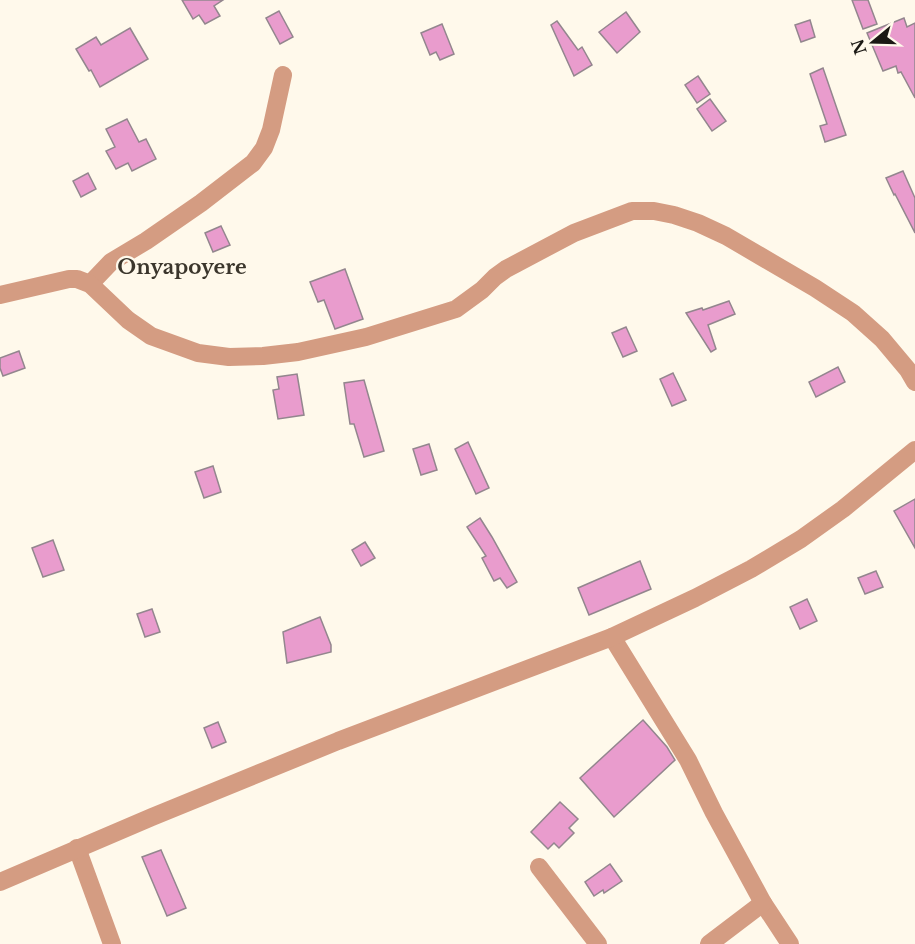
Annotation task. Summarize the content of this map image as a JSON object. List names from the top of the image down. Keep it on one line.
{"districts":["Onyapoyere"],"north":"left"}
